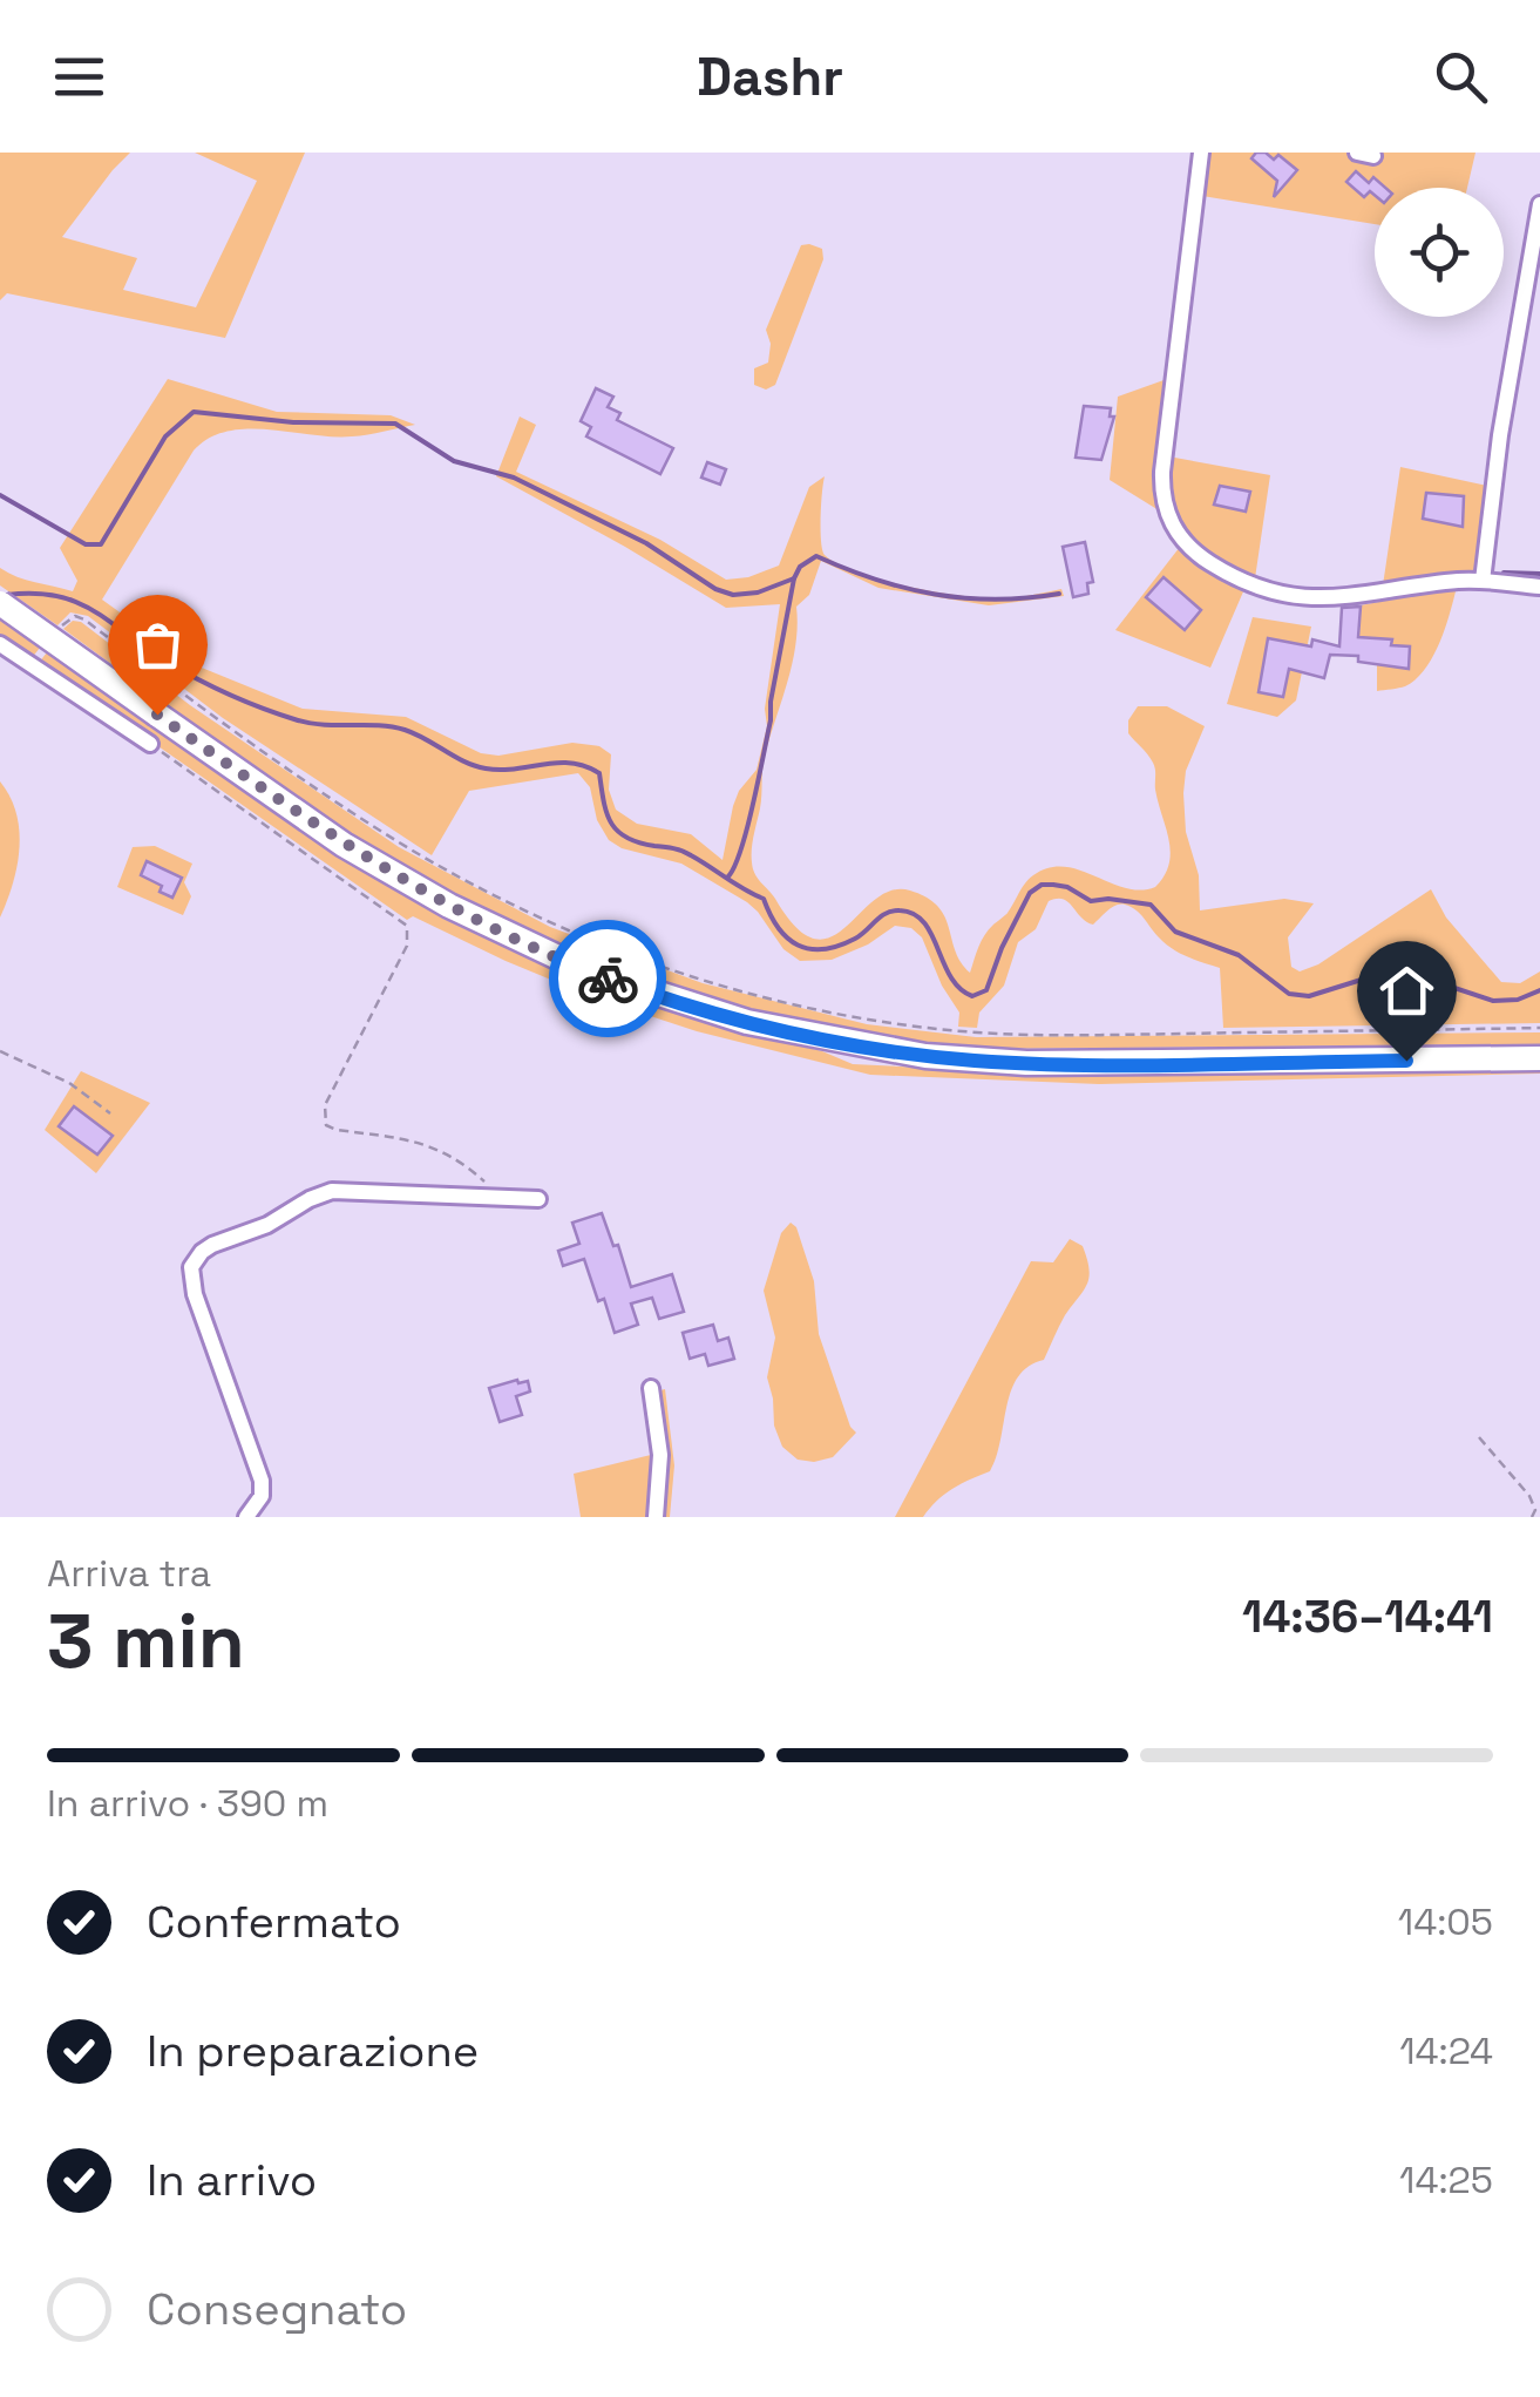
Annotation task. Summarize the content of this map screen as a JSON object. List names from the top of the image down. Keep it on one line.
{"page":{"header":"Dashr","heading":["3 min","Arriva tra","14:36–14:41"],"bar":"In arrivo · 390 m","list":[["Confermato","14:05"],["In preparazione","14:24"],["In arrivo","14:25"],"Consegnato"]}}
